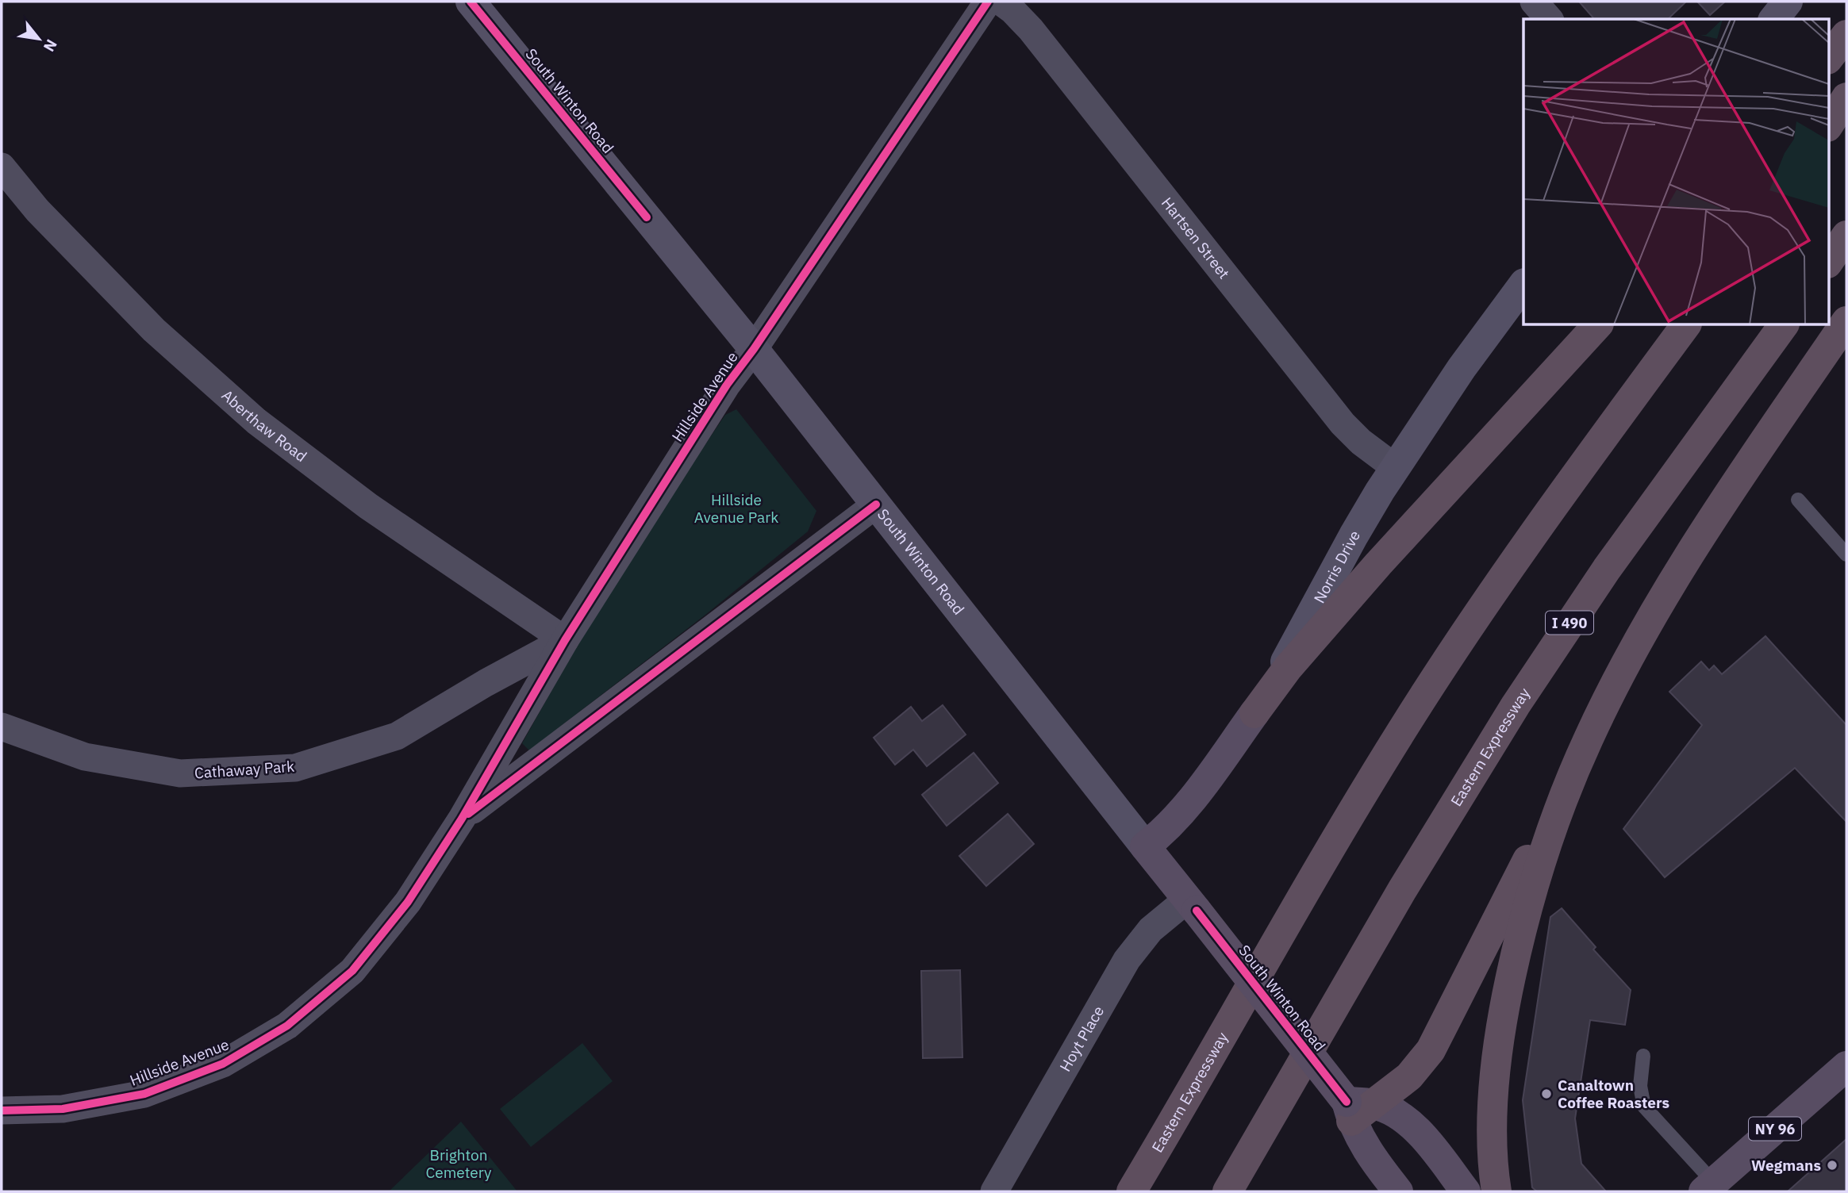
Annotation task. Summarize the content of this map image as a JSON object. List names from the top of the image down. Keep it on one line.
{"streets":{"highway":["I 490","Eastern Expressway"],"main road":["South Winton Road","Norris Drive","NY 96"],"street":["Hartsen Street","Hillside Avenue","Aberthaw Road","Cathaway Park","Hoyt Place"]},"crossings":[["South Winton Road","Hillside Avenue"],["South Winton Road","Norris Drive"],["South Winton Road","Hoyt Place"],["Hartsen Street","Norris Drive"],["Hillside Avenue","Aberthaw Road"],["Hillside Avenue","Cathaway Park"],["Aberthaw Road","Cathaway Park"]],"parks":["Hillside Avenue Park","Brighton Cemetery"],"places":["Canaltown Coffee Roasters","Wegmans"],"north":"bottom right"}
